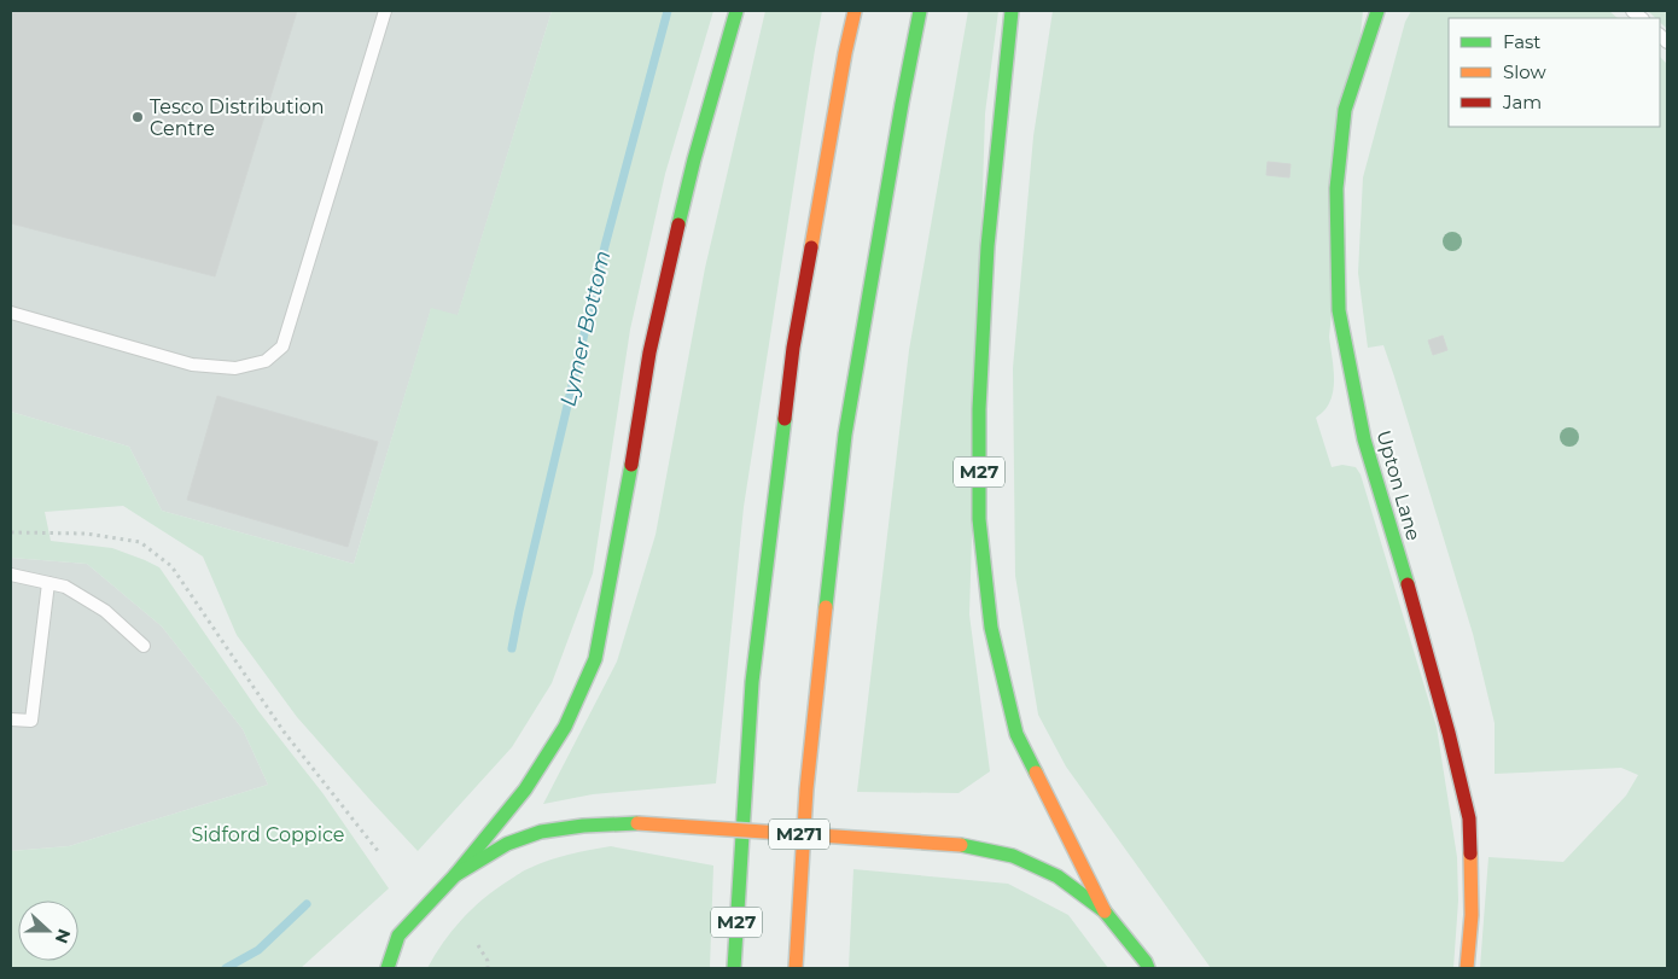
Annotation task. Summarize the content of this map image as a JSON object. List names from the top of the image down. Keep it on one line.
{"streets":{"main road":["M27","Upton Lane","M271"]},"crossings":[["M27","M271"]],"water":["Lymer Bottom"],"parks":["Sidford Coppice"],"places":["Tesco Distribution Centre"],"legend":["Fast","Slow","Jam"],"north":"right"}
